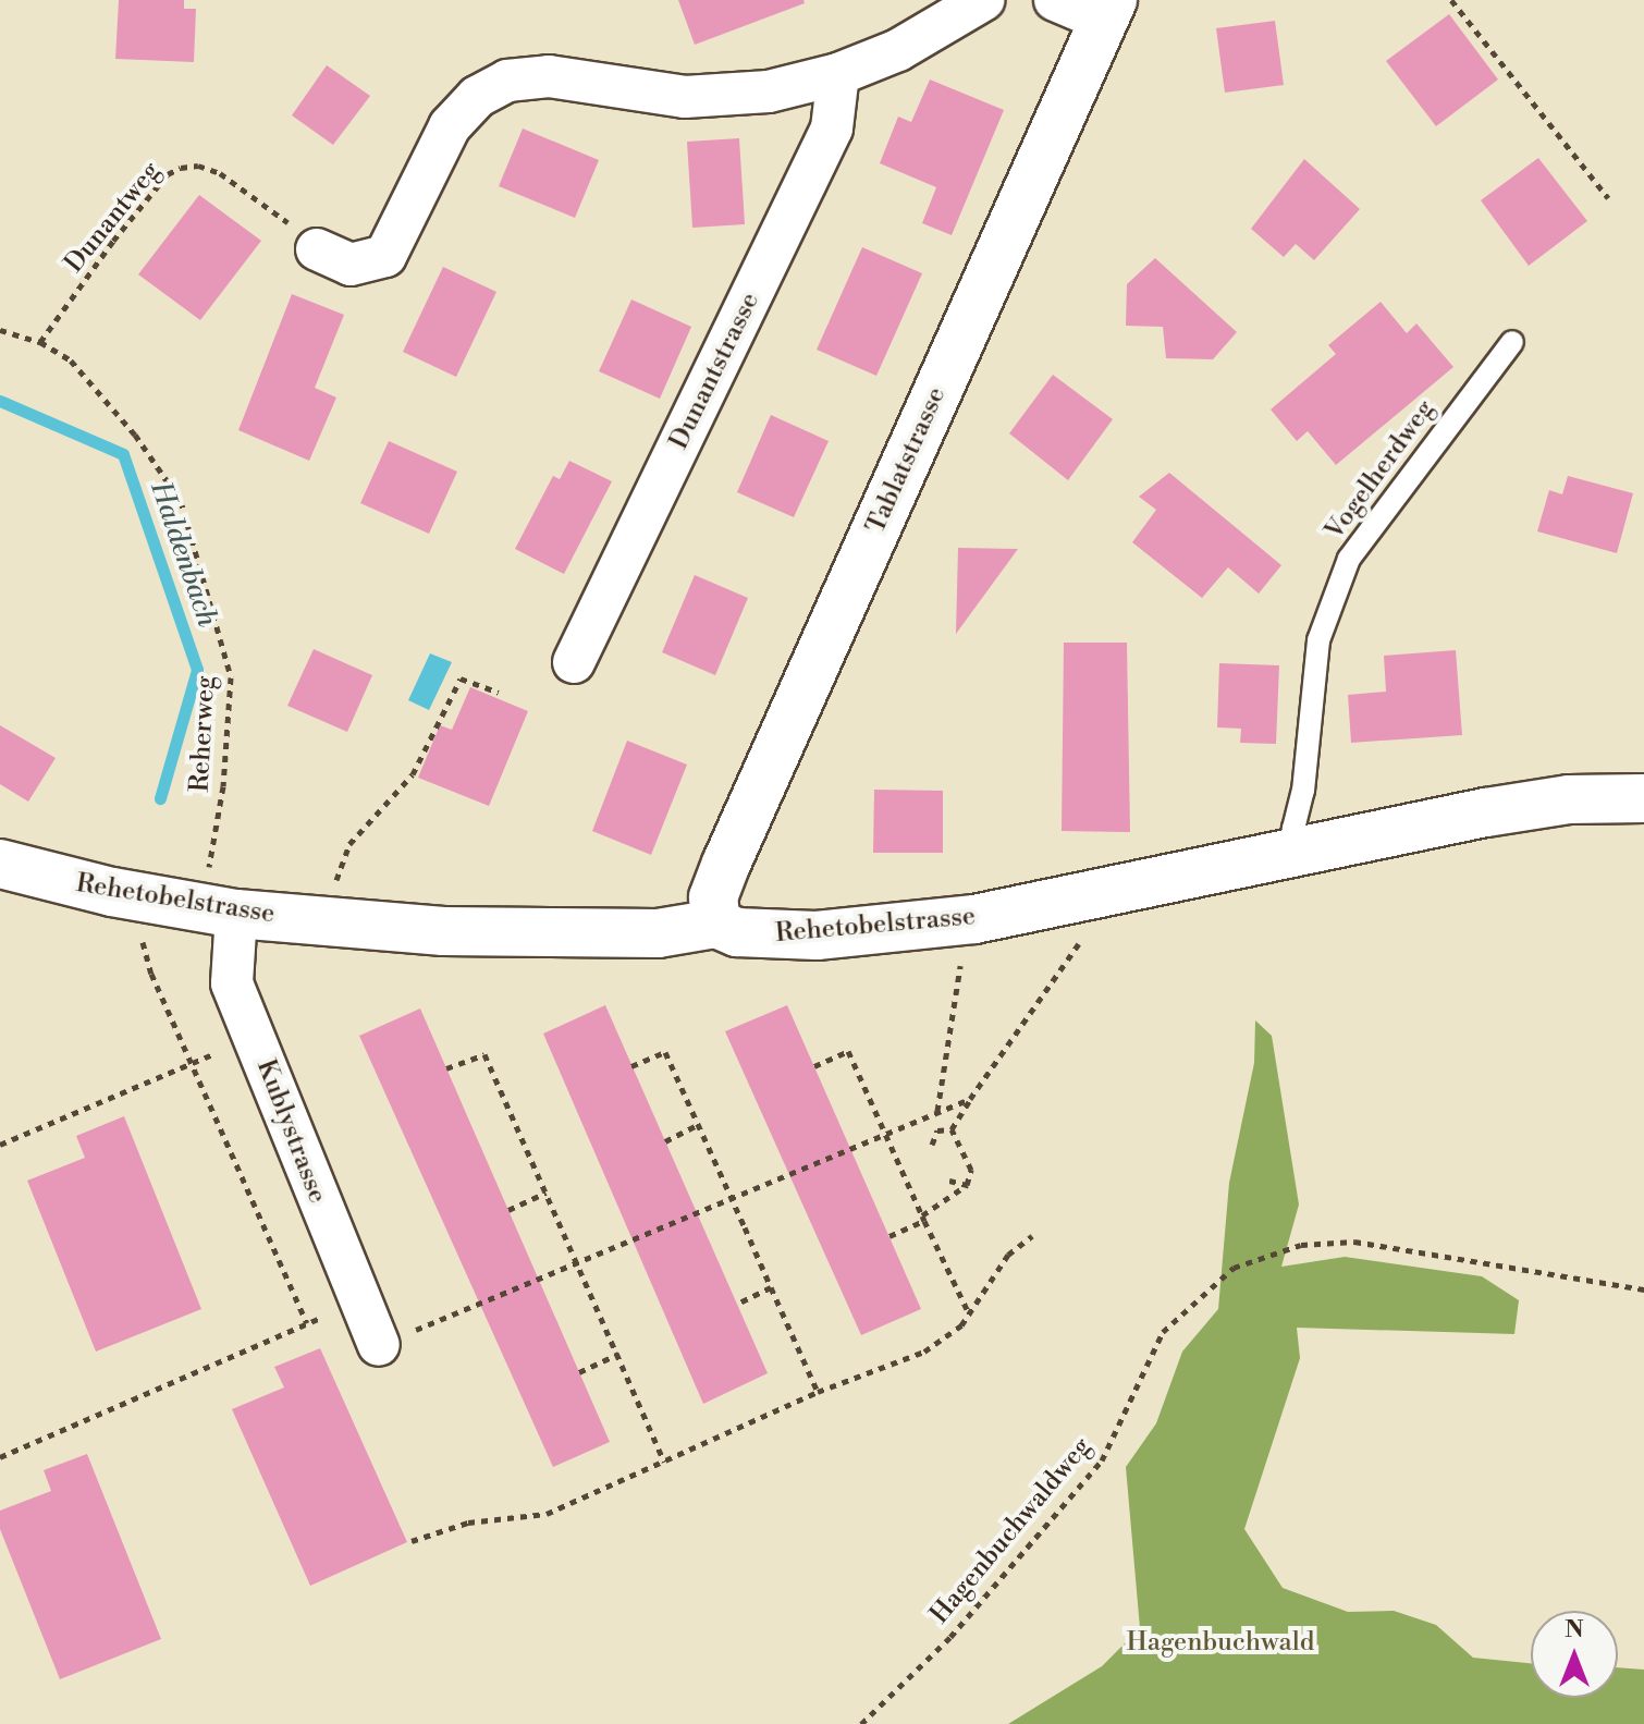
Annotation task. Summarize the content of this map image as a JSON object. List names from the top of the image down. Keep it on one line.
{"streets":{"street":["Dunantstrasse","Tablatstrasse","Rehetobelstrasse","Kublystrasse"],"lane":["Vogelherdweg"],"path":["Dunantweg","Reherweg","Hagenbuchwaldweg"]},"crossings":[["Dunantweg","Reherweg"],["Tablatstrasse","Rehetobelstrasse"],["Vogelherdweg","Rehetobelstrasse"],["Rehetobelstrasse","Kublystrasse"]],"water":["Haldenbach"],"parks":["Hagenbuchwald"],"north":"top"}
